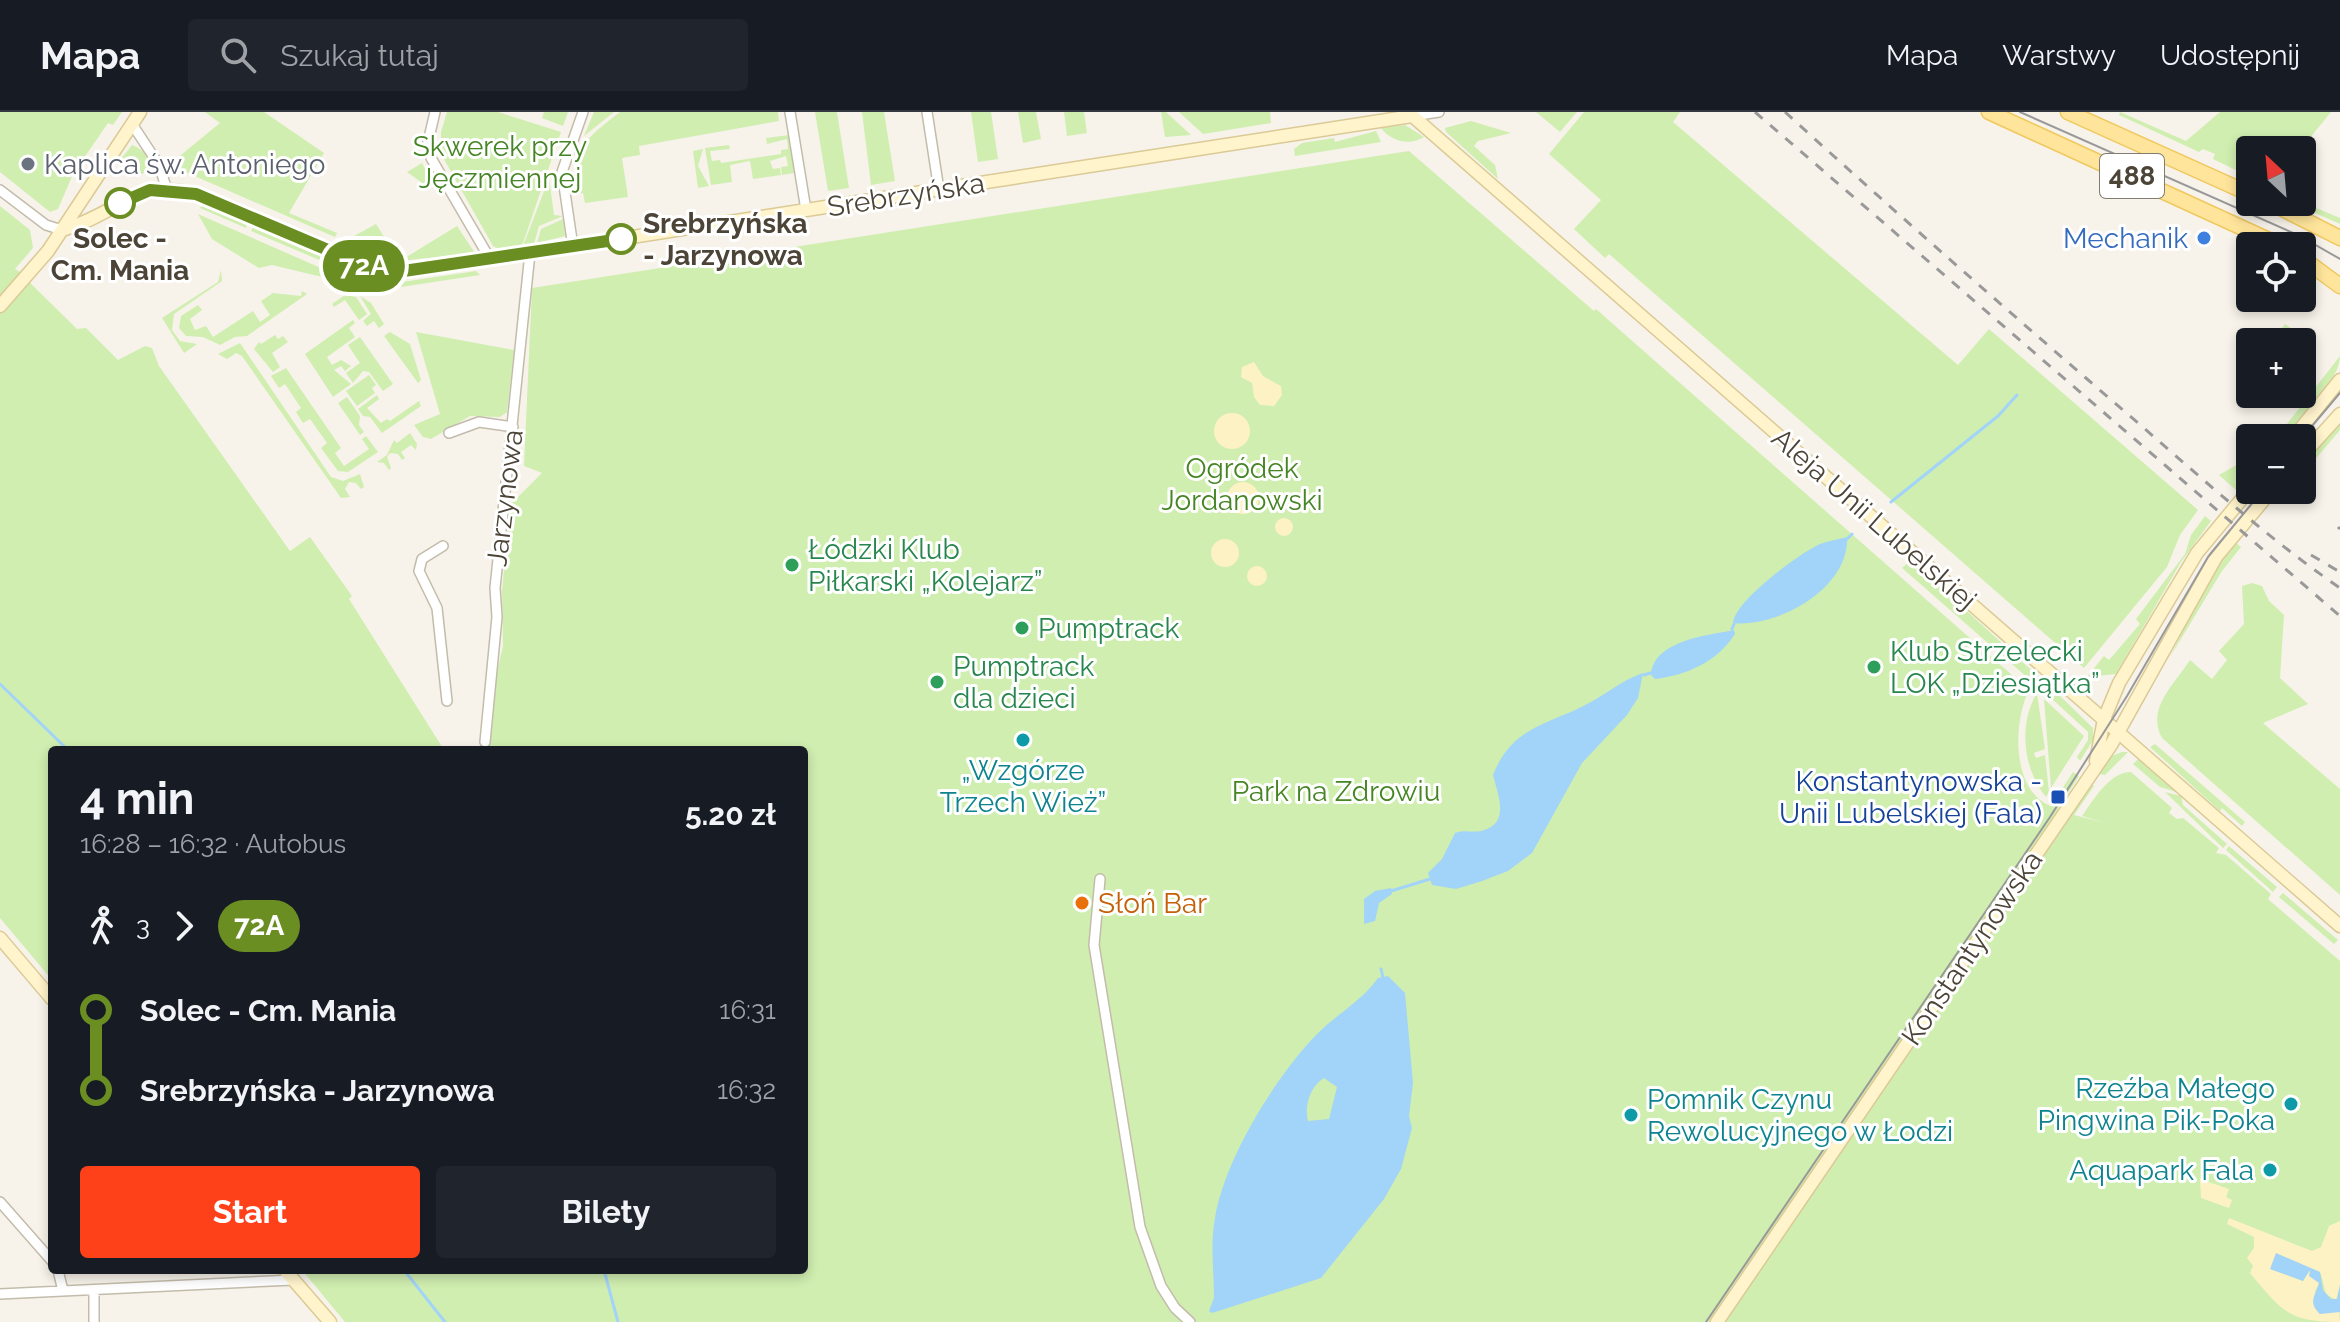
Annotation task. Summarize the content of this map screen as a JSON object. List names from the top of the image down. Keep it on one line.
{"streets":{"main road":["488"],"street":["Srebrzyńska","Jarzynowa","Aleja Unii Lubelskiej","Konstantynowska"]},"crossings":[["Srebrzyńska","Jarzynowa"],["Srebrzyńska","Aleja Unii Lubelskiej"],["Aleja Unii Lubelskiej","Konstantynowska"]],"parks":["Skwerek przy Jęczmiennej","Ogródek Jordanowski","Park na Zdrowiu"],"places":{"other":["Kaplica św. Antoniego","Solec - Cm. Mania","Mechanik","Srebrzyńska - Jarzynowa","Łódzki Klub Piłkarski „Kolejarz”","Pumptrack","Klub Strzelecki LOK „Dziesiątka”","Pumptrack dla dzieci","„Wzgórze Trzech Wież”","Słoń Bar","Rzeźba Małego Pingwina Pik-Poka","Pomnik Czynu Rewolucyjnego w Łodzi","Aquapark Fala"],"transit":["Konstantynowska - Unii Lubelskiej (Fala)"]},"lines":["bus line 72A"],"north":"top left","page":{"header":"Mapa","search":"Szukaj tutaj","nav":["Mapa","Warstwy","Udostępnij"],"on_map":"72A","map_buttons":["+","−"],"heading":["4 min","16:28 – 16:32 · Autobus","5.20 zł"],"legs":["3","72A"],"list":[{"name":"Solec - Cm. Mania","value":"16:31"},{"name":"Srebrzyńska - Jarzynowa","value":"16:32"}],"buttons":["Start","Bilety"]}}
